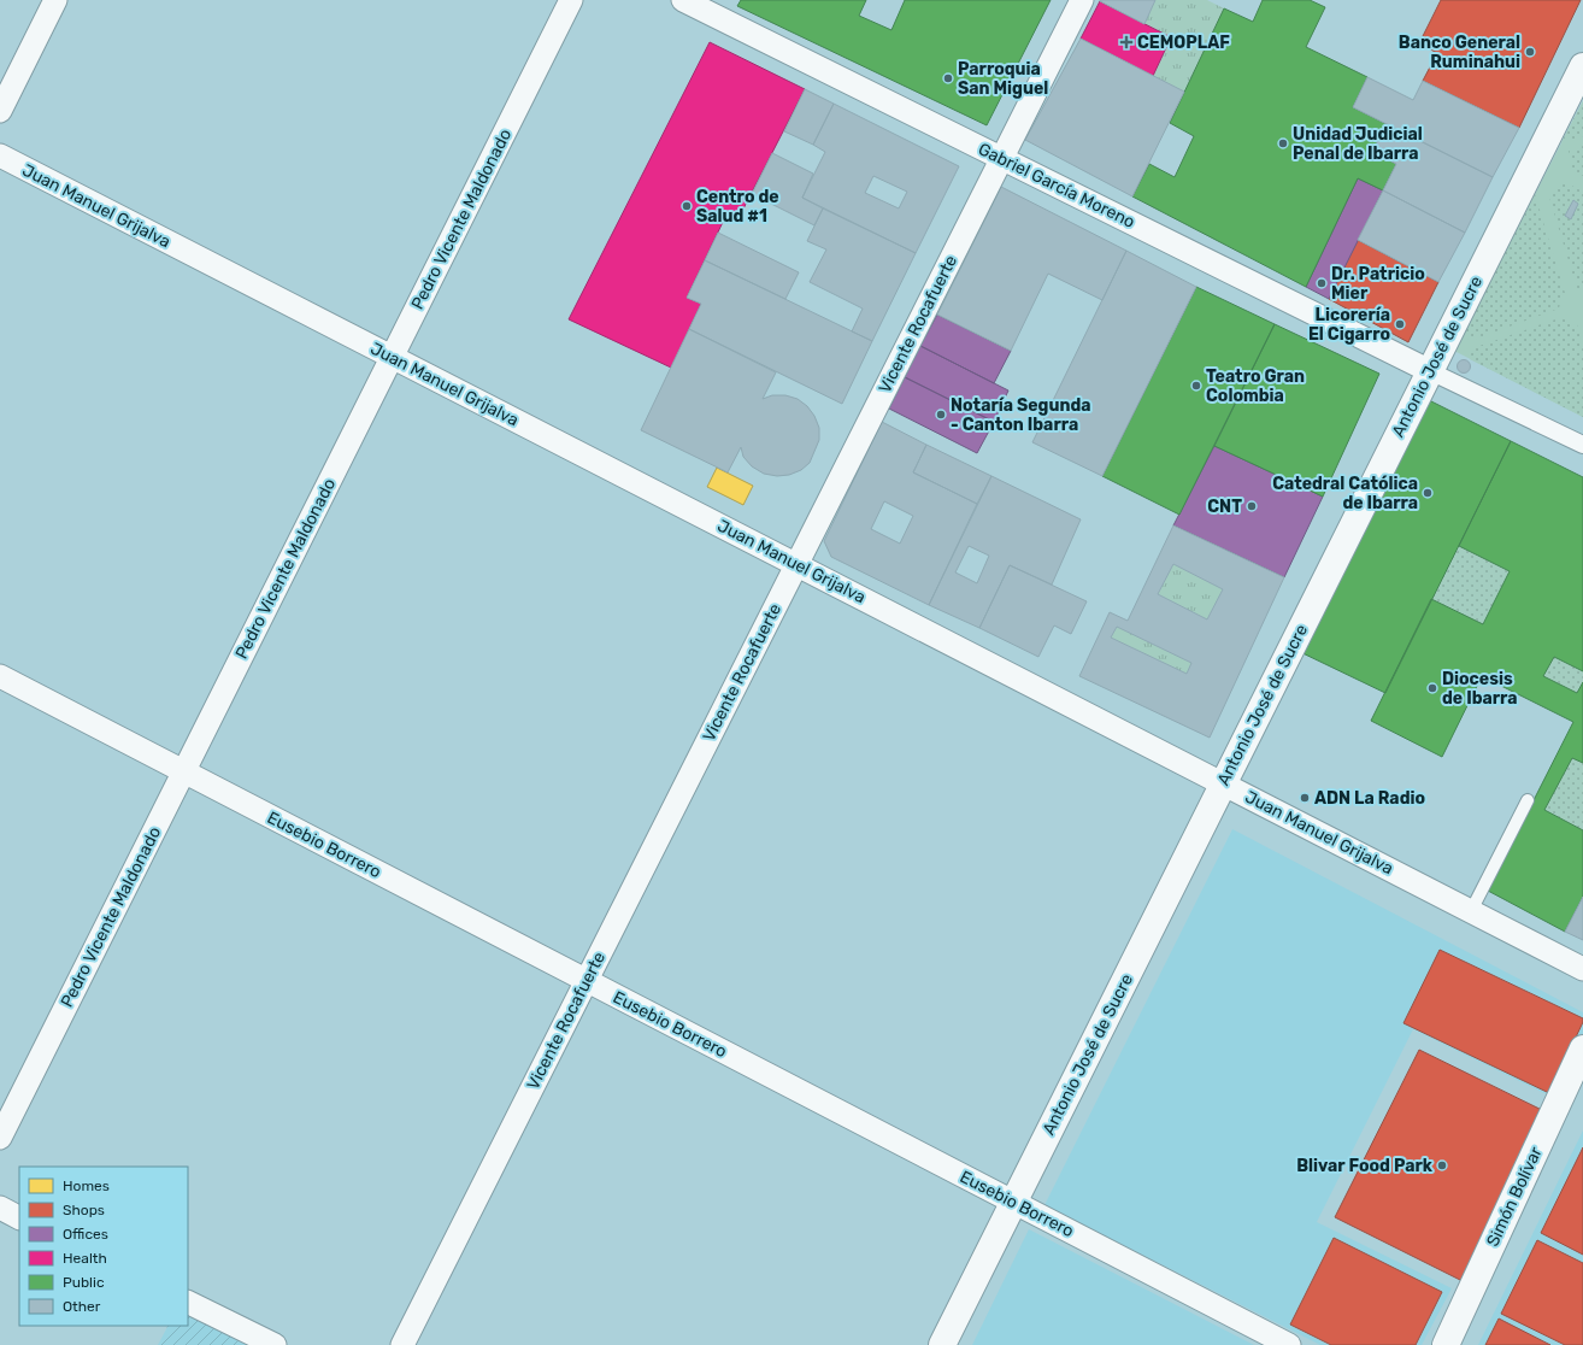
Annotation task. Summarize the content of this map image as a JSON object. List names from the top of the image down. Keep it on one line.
{"streets":{"street":["Gabriel García Moreno","Juan Manuel Grijalva","Pedro Vicente Maldonado","Vicente Rocafuerte","Antonio José de Sucre","Eusebio Borrero","Simón Bolívar"]},"crossings":[["Gabriel García Moreno","Vicente Rocafuerte"],["Gabriel García Moreno","Antonio José de Sucre"],["Juan Manuel Grijalva","Pedro Vicente Maldonado"],["Juan Manuel Grijalva","Vicente Rocafuerte"],["Juan Manuel Grijalva","Antonio José de Sucre"],["Pedro Vicente Maldonado","Eusebio Borrero"],["Vicente Rocafuerte","Eusebio Borrero"],["Antonio José de Sucre","Eusebio Borrero"]],"places":{"health":["CEMOPLAF"],"other":["Banco General Ruminahui","Parroquia San Miguel","Unidad Judicial Penal de Ibarra","Centro de Salud #1","Dr. Patricio Mier","Licorería El Cigarro","Teatro Gran Colombia","Notaría Segunda - Canton Ibarra","Catedral Católica de Ibarra","CNT","Diocesis de Ibarra","ADN La Radio","Blivar Food Park"]},"legend":["Homes","Shops","Offices","Health","Public","Other"]}
